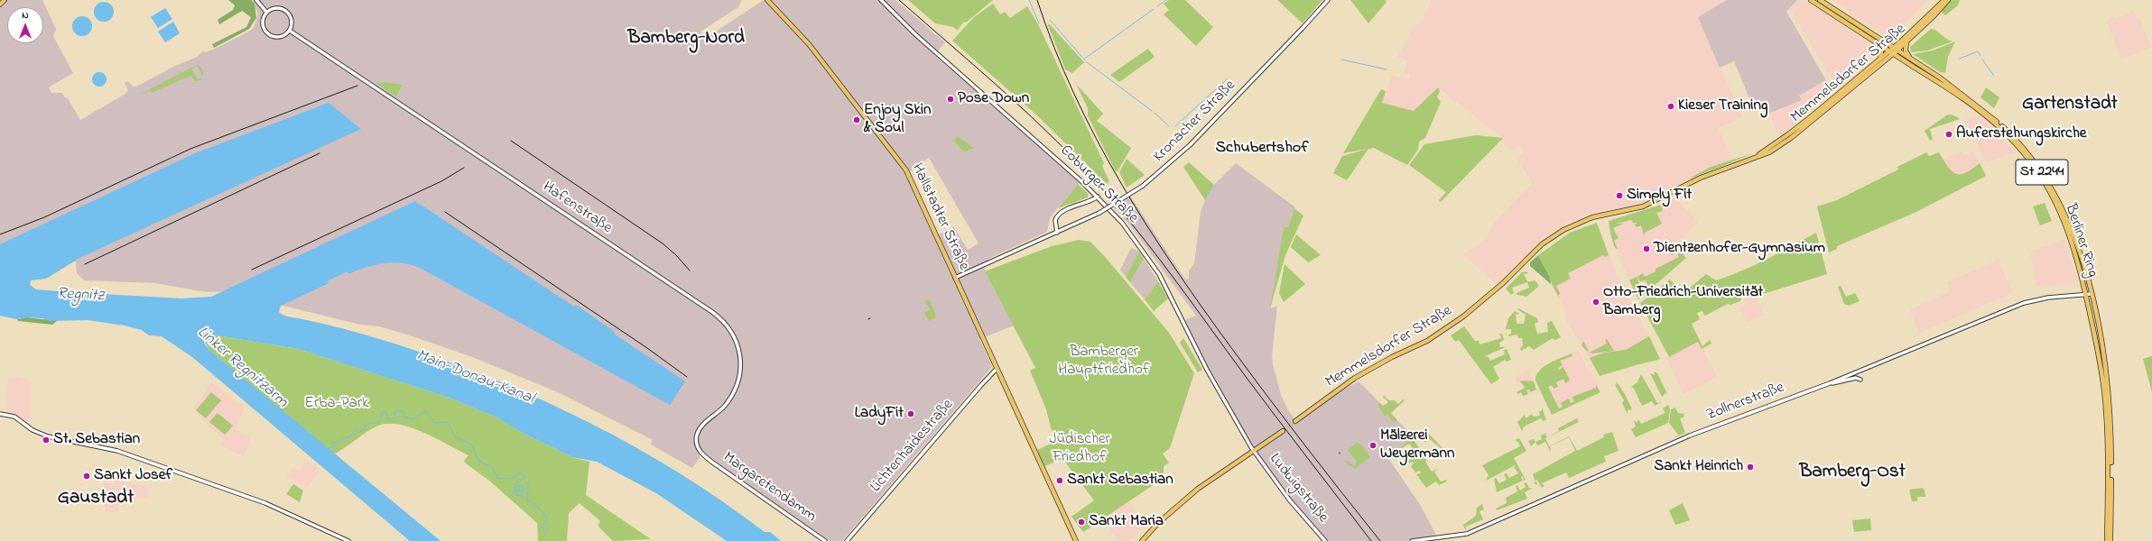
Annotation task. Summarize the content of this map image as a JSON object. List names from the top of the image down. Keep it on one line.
{"streets":{"main road":["Memmelsdorfer Straße","St 2244","Hallstadter Straße","Berliner Ring"],"street":["Kronacher Straße","Coburger Straße","Hafenstraße","Zollnerstraße","Lichtenhaidestraße","Margaretendamm","Ludwigstraße"]},"crossings":[["Memmelsdorfer Straße","Berliner Ring"],["Kronacher Straße","Hallstadter Straße"],["Coburger Straße","Ludwigstraße"],["Hafenstraße","Margaretendamm"],["Hallstadter Straße","Lichtenhaidestraße"],["Berliner Ring","Zollnerstraße"]],"districts":["Bamberg-Nord","Gartenstadt","Schubertshof","Bamberg-Ost","Gaustadt"],"water":["Regnitz","Linker Regnitzarm","Main-Donau-Kanal"],"parks":["Bamberger Hauptfriedhof","Erba-Park","Jüdischer Friedhof"],"places":["Pose Down","Kieser Training","Enjoy Skin & Soul","Auferstehungskirche","Simply Fit","Dientzenhofer-Gymnasium","Otto-Friedrich-Universität Bamberg","LadyFit","St. Sebastian","Mälzerei Weyermann","Sankt Heinrich","Sankt Josef","Sankt Sebastian","Sankt Maria"],"north":"top"}
